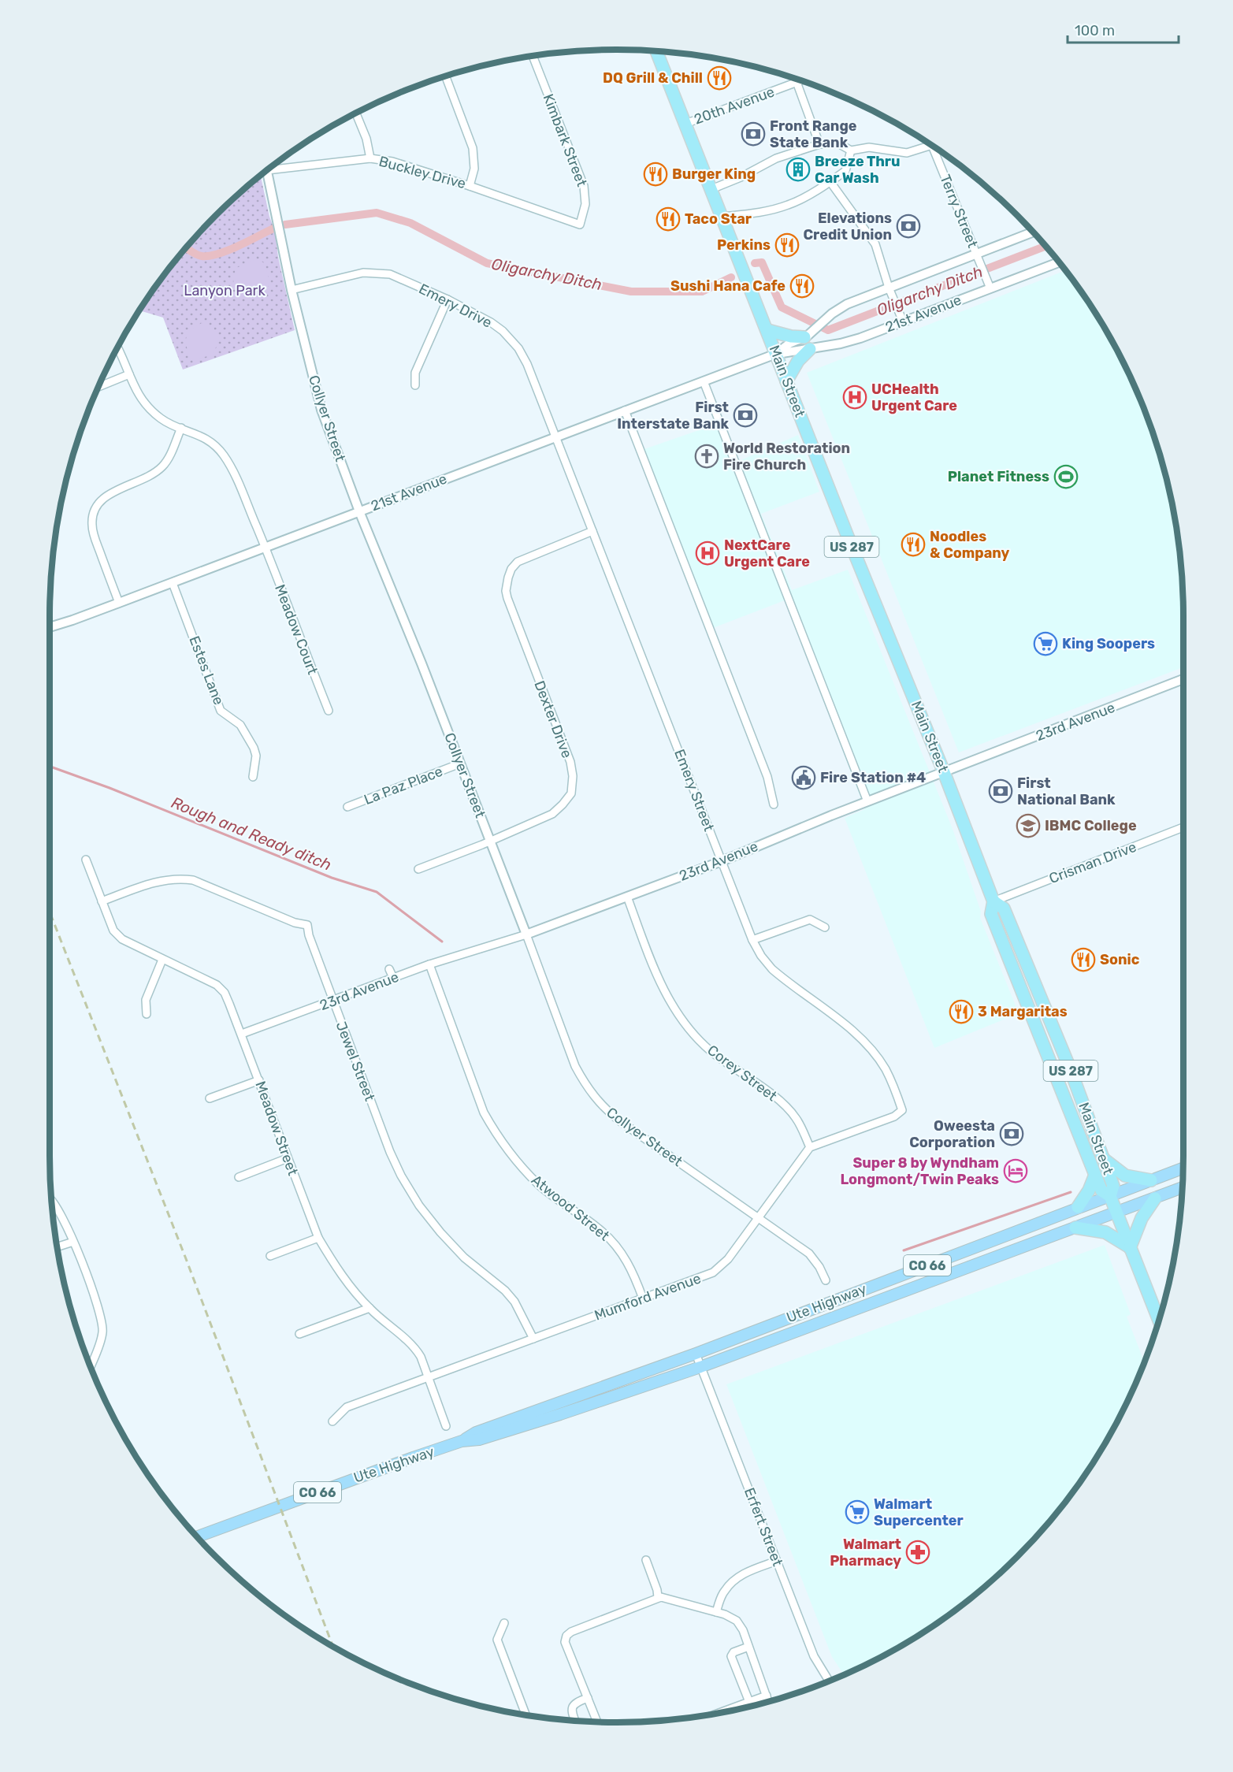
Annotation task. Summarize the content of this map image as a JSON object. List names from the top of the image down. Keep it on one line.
{"streets":{"highway":["Main Street","US 287"],"main road":["CO 66","Ute Highway"],"street":["20th Avenue","Kimbark Street","Buckley Drive","Terry Street","Emery Drive","21st Avenue","Collyer Street","Meadow Court","Estes Lane","Dexter Drive","23rd Avenue","La Paz Place","Emery Street","Crisman Drive","Jewel Street","Corey Street","Meadow Street","Atwood Street","Mumford Avenue","Erfert Street"]},"crossings":[["20th Avenue","Main Street"],["Kimbark Street","Buckley Drive"],["Terry Street","21st Avenue"],["Emery Drive","21st Avenue"],["Emery Drive","Collyer Street"],["Emery Drive","Emery Street"],["21st Avenue","Main Street"],["21st Avenue","Collyer Street"],["21st Avenue","Meadow Court"],["21st Avenue","Estes Lane"],["21st Avenue","Emery Street"],["Main Street","23rd Avenue"],["Main Street","Crisman Drive"],["Main Street","Ute Highway"],["Collyer Street","Dexter Drive"],["Collyer Street","23rd Avenue"],["Collyer Street","La Paz Place"],["Collyer Street","Mumford Avenue"],["Dexter Drive","Emery Street"],["23rd Avenue","Emery Street"],["23rd Avenue","Jewel Street"],["23rd Avenue","Corey Street"],["23rd Avenue","Meadow Street"],["23rd Avenue","Atwood Street"],["Emery Street","Corey Street"],["Emery Street","Mumford Avenue"],["Jewel Street","Meadow Street"],["Jewel Street","Mumford Avenue"],["Corey Street","Mumford Avenue"],["Meadow Street","Mumford Avenue"],["Atwood Street","Mumford Avenue"],["Ute Highway","Erfert Street"]],"water":["Oligarchy Ditch","Rough and Ready ditch"],"parks":["Lanyon Park"],"places":{"restaurant":["DQ Grill & Chill","Burger King","Taco Star","Perkins","Sushi Hana Cafe","Noodles & Company","Sonic","3 Margaritas"],"bank":["Front Range State Bank","Elevations Credit Union","First Interstate Bank","First National Bank","Oweesta Corporation"],"building":["Breeze Thru Car Wash"],"hospital":["UCHealth Urgent Care","NextCare Urgent Care"],"church":["World Restoration Fire Church"],"sports":["Planet Fitness"],"supermarket":["King Soopers","Walmart Supercenter"],"public building":["Fire Station #4"],"school or university":["IBMC College"],"hotel":["Super 8 by Wyndham Longmont/Twin Peaks"],"pharmacy":["Walmart Pharmacy"]},"scale_bar":"100 m"}
